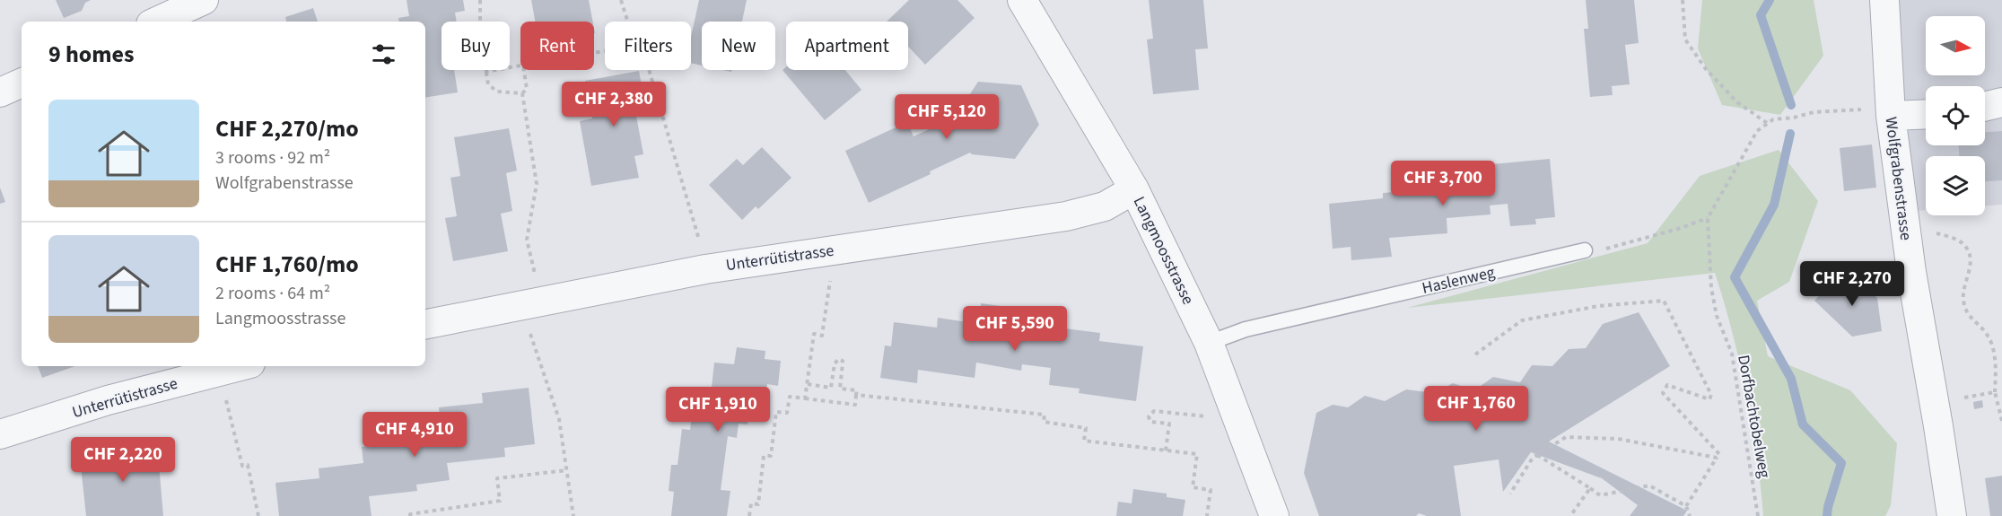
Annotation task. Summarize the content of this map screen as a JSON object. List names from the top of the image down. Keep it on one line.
{"streets":{"street":["Wolfgrabenstrasse","Langmoosstrasse","Unterrütistrasse"],"lane":["Haslenweg"],"path":["Dorfbachtobelweg"]},"crossings":[["Langmoosstrasse","Unterrütistrasse"],["Langmoosstrasse","Haslenweg"]],"north":"right","page":{"chip":["Buy","Rent","Filters","New","Apartment"],"heading":"9 homes","price":["CHF 2,380","CHF 5,120","CHF 3,700","CHF 2,270","CHF 5,590","CHF 1,760","CHF 1,910","CHF 4,910","CHF 2,220"],"list":[{"name":"CHF 2,270/mo","note":"3 rooms · 92 m² · Wolfgrabenstrasse"},{"name":"CHF 1,760/mo","note":"2 rooms · 64 m² · Langmoosstrasse"}]}}
